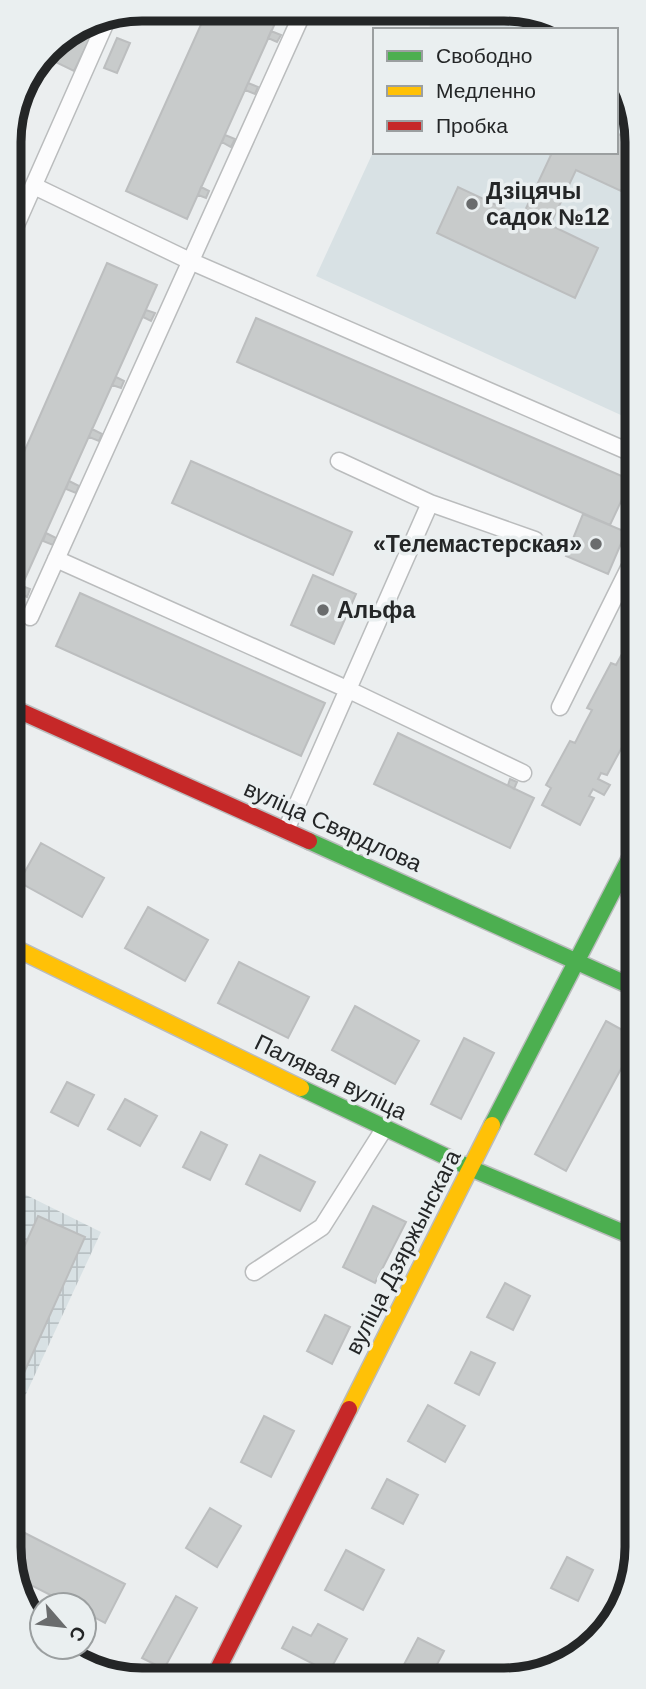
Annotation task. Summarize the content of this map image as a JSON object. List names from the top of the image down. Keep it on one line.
{"streets":{"street":["вуліца Свярдлова","Палявая вуліца","вуліца Дзяржынскага"]},"crossings":[["вуліца Свярдлова","вуліца Дзяржынскага"],["Палявая вуліца","вуліца Дзяржынскага"]],"places":["Дзіцячы садок №12","«Телемастерская»","Альфа"],"legend":["Свободно","Медленно","Пробка"],"north":"bottom right"}
